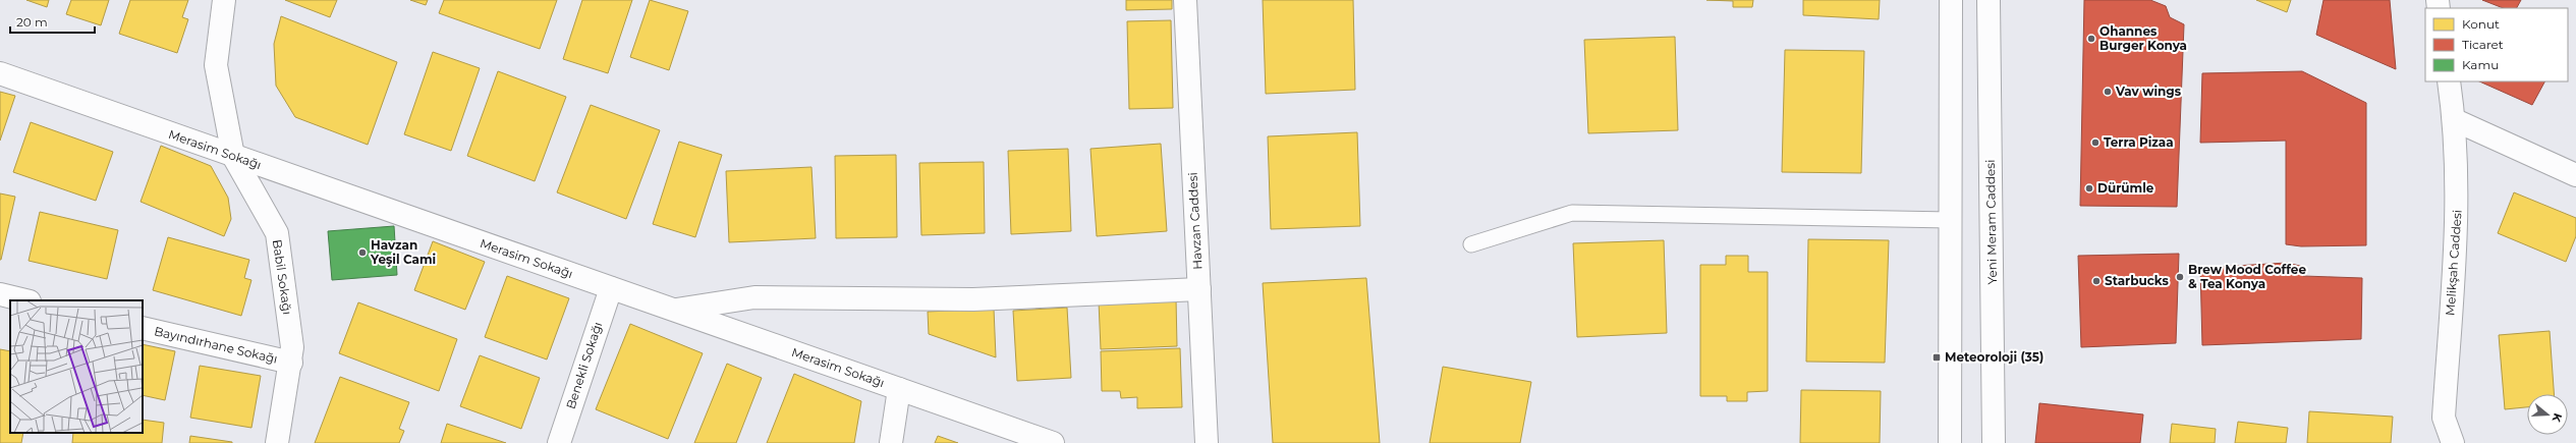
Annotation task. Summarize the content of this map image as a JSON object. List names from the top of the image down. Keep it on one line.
{"streets":{"street":["Merasim Sokağı","Havzan Caddesi","Yeni Meram Caddesi","Melikşah Caddesi","Babil Sokağı","Bayındırhane Sokağı","Benekli Sokağı"]},"crossings":[["Merasim Sokağı","Babil Sokağı"],["Merasim Sokağı","Benekli Sokağı"],["Babil Sokağı","Bayındırhane Sokağı"]],"places":{"other":["Ohannes Burger Konya","Vav wings","Terra Pizaa","Dürümle","Havzan Yeşil Cami","Brew Mood Coffee & Tea Konya","Starbucks"],"transit":["Meteoroloji (35)"]},"legend":["Konut","Ticaret","Kamu"],"scale_bar":"20 m","north":"right"}
